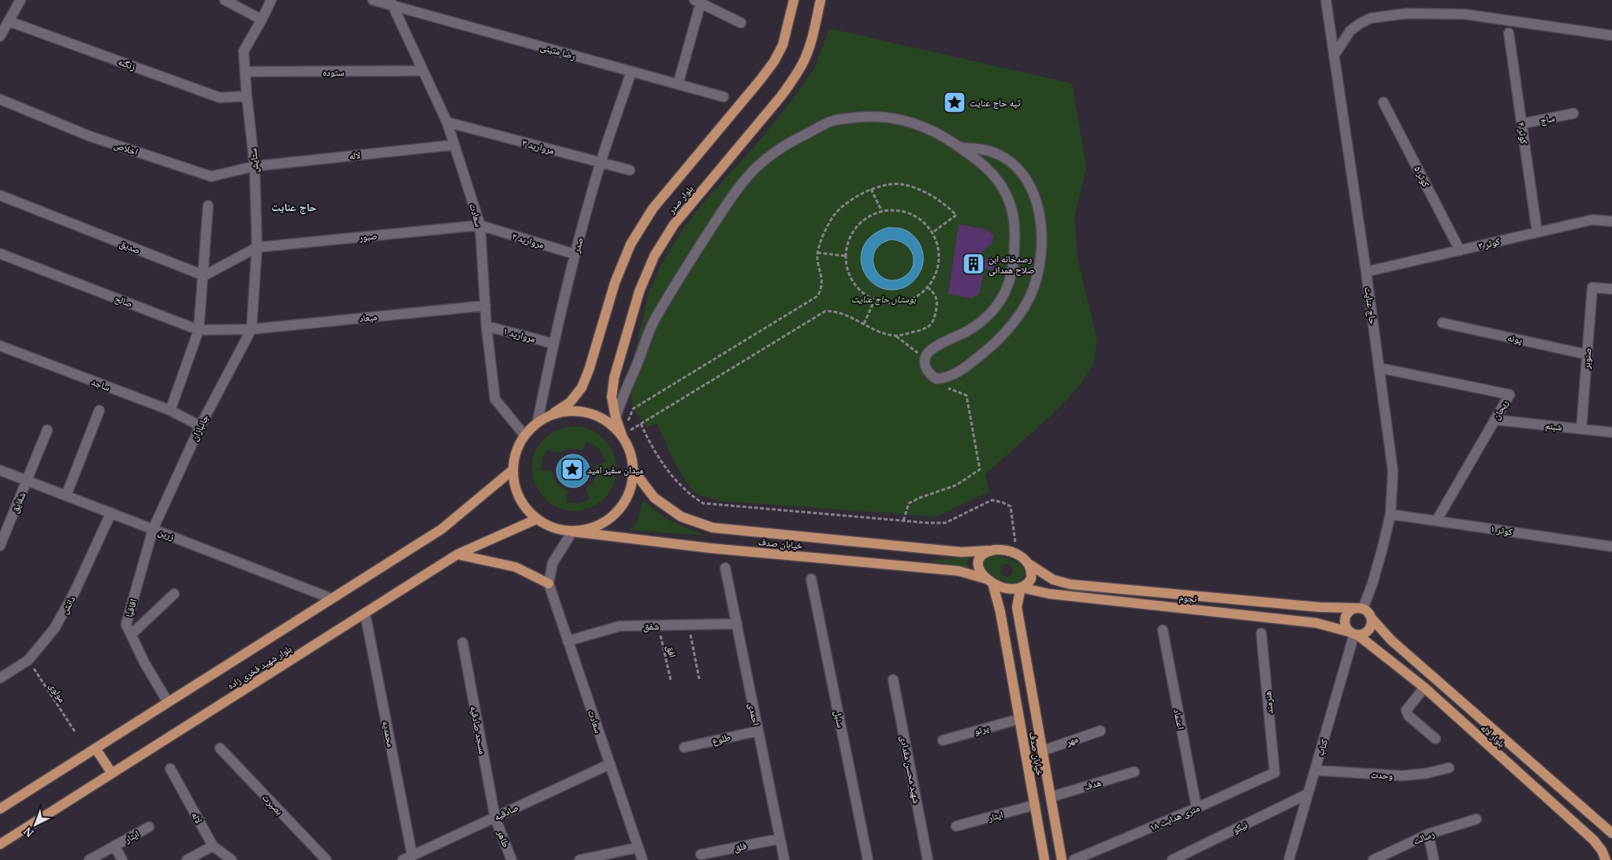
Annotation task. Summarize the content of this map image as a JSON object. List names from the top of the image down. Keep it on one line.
{"streets":{"main road":["بلوار صدر","خیابان صدف","نجوم","بلوار شهید فخری زاده","بلوار لاله"],"street":["رضا متینی","زنگنه","ستوده","ساج","کوثر ۴","مروارید ۳","اخلاص","لاله","ستایش","کوثر ۵","سعادت","صبور","مروارید ۲","کوثر ۳","صدر","صدیق","صالح","حاج عنایت","میعاد","مروارید ۱","پونه","صنوبر","ساجد","ریحان","شبنم","جانبازان","شقایق","کوثر ۱","زرین","دانش","اقاقیا","شفق","هنرمند","احمدی","سنبل","اعتماد","پرتو","مسجد صادقیه","محمدیه","طلوع","مهر","کتاب","شهید محسن مقدادی","وحدت","هدف","بصیرت","صادقیه","ایثار","۱۸ متری هدایت","نیکو","رسالت","طاهر","فلق"],"path":["افق","مولوی"]},"crossings":[["رضا متینی","سعادت"],["رضا متینی","صدر"],["زنگنه","ستایش"],["ستوده","ستایش"],["ستوده","سعادت"],["ساج","کوثر ۴"],["کوثر ۴","کوثر ۳"],["مروارید ۳","سعادت"],["مروارید ۳","صدر"],["اخلاص","لاله"],["اخلاص","ستایش"],["لاله","ستایش"],["لاله","سعادت"],["ستایش","صبور"],["ستایش","صالح"],["ستایش","میعاد"],["ستایش","جانبازان"],["کوثر ۵","کوثر ۳"],["بلوار صدر","سعادت"],["بلوار صدر","صدر"],["بلوار صدر","خیابان صدف"],["بلوار صدر","بلوار شهید فخری زاده"],["سعادت","صبور"],["سعادت","مروارید ۲"],["سعادت","صدر"],["سعادت","میعاد"],["سعادت","مروارید ۱"],["سعادت","خیابان صدف"],["سعادت","شفق"],["سعادت","بلوار شهید فخری زاده"],["سعادت","صادقیه"],["صبور","مروارید ۲"],["مروارید ۲","صدر"],["کوثر ۳","حاج عنایت"],["صدر","مروارید ۱"],["صدر","خیابان صدف"],["صدر","بلوار شهید فخری زاده"],["صالح","میعاد"],["صالح","جانبازان"],["حاج عنایت","ریحان"],["حاج عنایت","کوثر ۱"],["حاج عنایت","نجوم"],["حاج عنایت","بلوار لاله"],["حاج عنایت","کتاب"],["میعاد","جانبازان"],["پونه","صنوبر"],["صنوبر","شبنم"],["ساجد","جانبازان"],["ریحان","شبنم"],["ریحان","کوثر ۱"],["جانبازان","زرین"],["جانبازان","اقاقیا"],["شقایق","زرین"],["زرین","دانش"],["زرین","اقاقیا"],["زرین","بلوار شهید فخری زاده"],["خیابان صدف","نجوم"],["خیابان صدف","بلوار شهید فخری زاده"],["خیابان صدف","پرتو"],["خیابان صدف","مهر"],["خیابان صدف","هدف"],["خیابان صدف","ایثار"],["نجوم","بلوار لاله"],["نجوم","کتاب"],["دانش","مولوی"],["اقاقیا","بلوار شهید فخری زاده"],["شفق","افق"],["شفق","احمدی"],["بلوار شهید فخری زاده","محمدیه"],["هنرمند","۱۸ متری هدایت"],["احمدی","طلوع"],["احمدی","فلق"],["اعتماد","۱۸ متری هدایت"],["مسجد صادقیه","صادقیه"],["مسجد صادقیه","طاهر"],["محمدیه","صادقیه"],["بلوار لاله","کتاب"],["کتاب","وحدت"],["کتاب","نیکو"],["صادقیه","طاهر"]],"districts":["حاج عنایت"],"parks":["بوستان حاج عنایت"],"places":{"place":["تپه حاج عنایت","میدان سفیر امید"],"building":["رصدخانه ابن صلاح همدانی"]},"north":"bottom left"}
